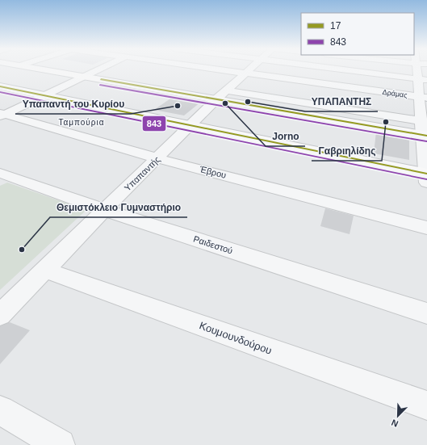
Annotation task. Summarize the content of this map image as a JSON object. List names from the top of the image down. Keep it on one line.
{"streets":{"street":["Δράμας","Έβρου","Υπαπαντής","Ραιδεστού","Κουμουνδούρου"]},"crossings":[["Δράμας","Υπαπαντής"],["Έβρου","Υπαπαντής"],["Υπαπαντής","Ραιδεστού"],["Υπαπαντής","Κουμουνδούρου"]],"districts":["Ταμπούρια"],"places":["ΥΠΑΠΑΝΤΗΣ","Jorno","Υπαπαντή του Κυρίου","Γαβριηλίδης","Θεμιστόκλειο Γυμναστήριο"],"lines":["transit line 17","transit line 843"],"legend":["17","843"],"north":"bottom left"}
